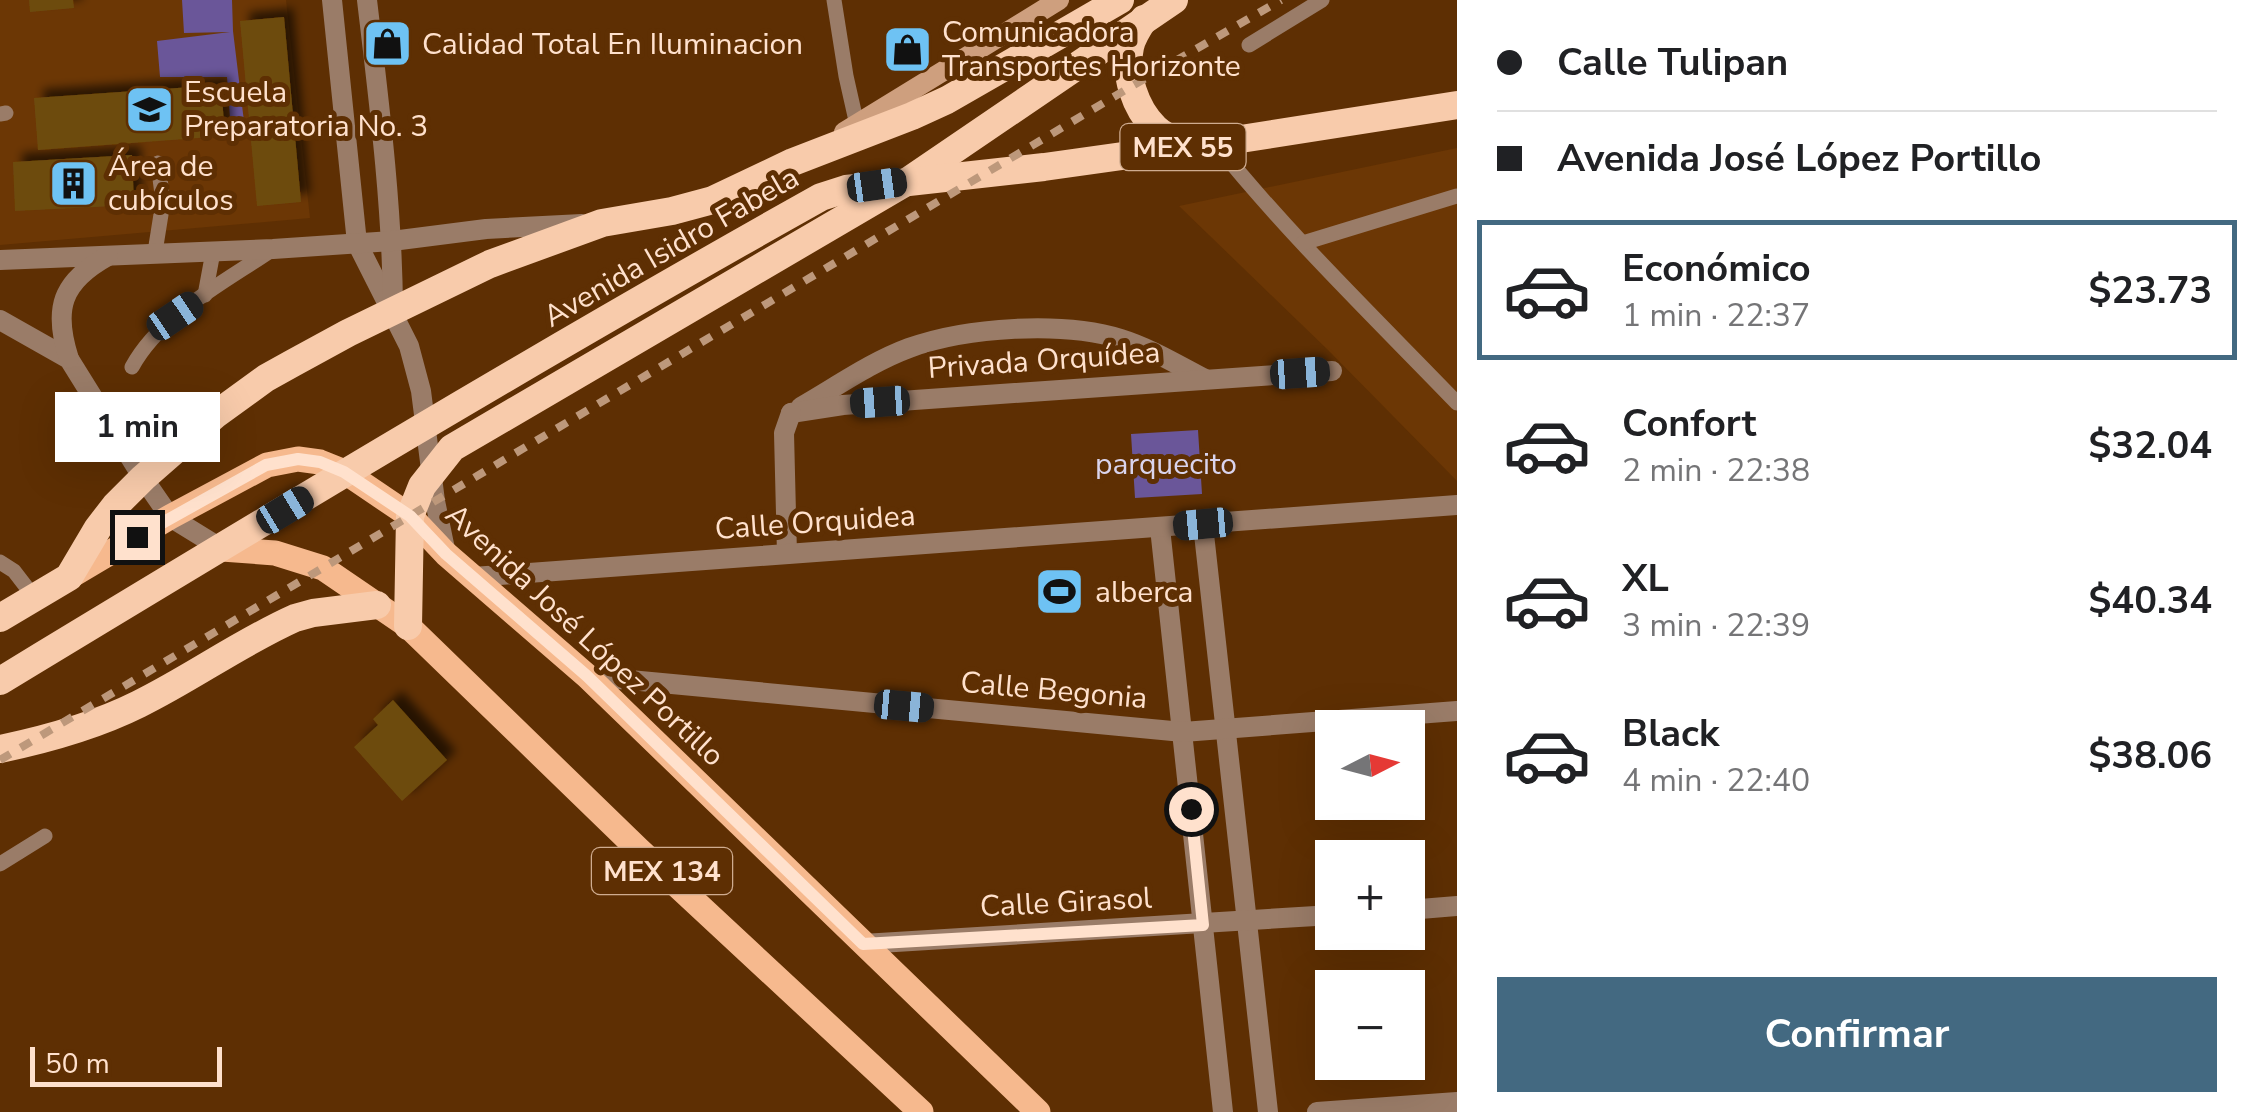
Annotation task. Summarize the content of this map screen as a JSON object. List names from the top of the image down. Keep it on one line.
{"streets":{"highway":["MEX 55","Avenida Isidro Fabela"],"main road":["Avenida José López Portillo","MEX 134"],"street":["Privada Orquídea","Calle Orquidea","Calle Begonia","Calle Girasol"]},"crossings":[["Avenida Isidro Fabela","Avenida José López Portillo"],["Avenida Isidro Fabela","MEX 134"],["Calle Orquidea","Avenida José López Portillo"],["Avenida José López Portillo","Calle Begonia"],["Avenida José López Portillo","MEX 134"],["Avenida José López Portillo","Calle Girasol"]],"parks":["parquecito"],"places":{"shop":["Calidad Total En Iluminacion","Comunicadora Transportes Horizonte"],"school or university":["Escuela Preparatoria No. 3"],"building":["Área de cubículos"],"sports":["alberca"]},"scale_bar":"50 m","north":"right","page":{"banner":["Calle Tulipan","Avenida José López Portillo"],"list":[{"name":"Económico","note":"1 min · 22:37","value":"$23.73"},{"name":"Confort","note":"2 min · 22:38","value":"$32.04"},{"name":"XL","note":"3 min · 22:39","value":"$40.34"},{"name":"Black","note":"4 min · 22:40","value":"$38.06"}],"bubble":"1 min","map_buttons":["+","−"],"buttons":"Confirmar","scale":"50 m"}}
